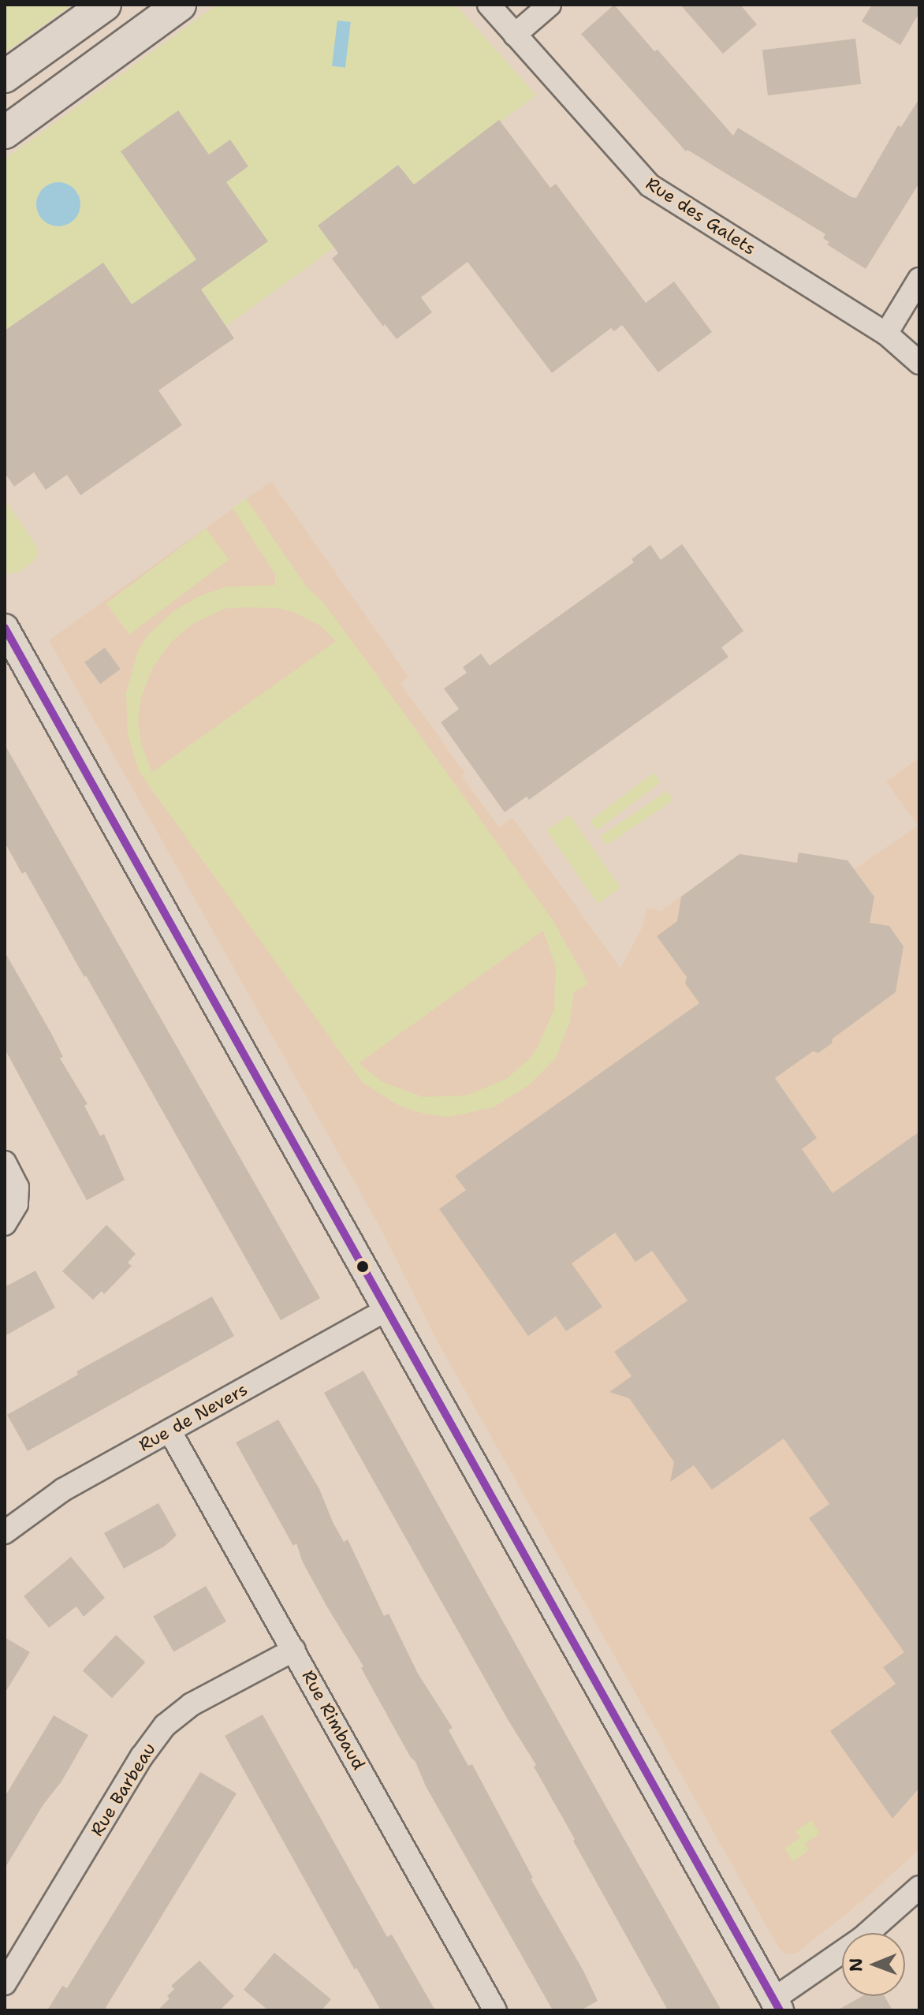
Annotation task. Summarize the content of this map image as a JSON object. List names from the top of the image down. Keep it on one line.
{"streets":{"street":["Rue des Galets","Rue de Nevers","Rue Rimbaud","Rue Barbeau"]},"crossings":[["Rue de Nevers","Rue Rimbaud"],["Rue Rimbaud","Rue Barbeau"]],"north":"left"}
